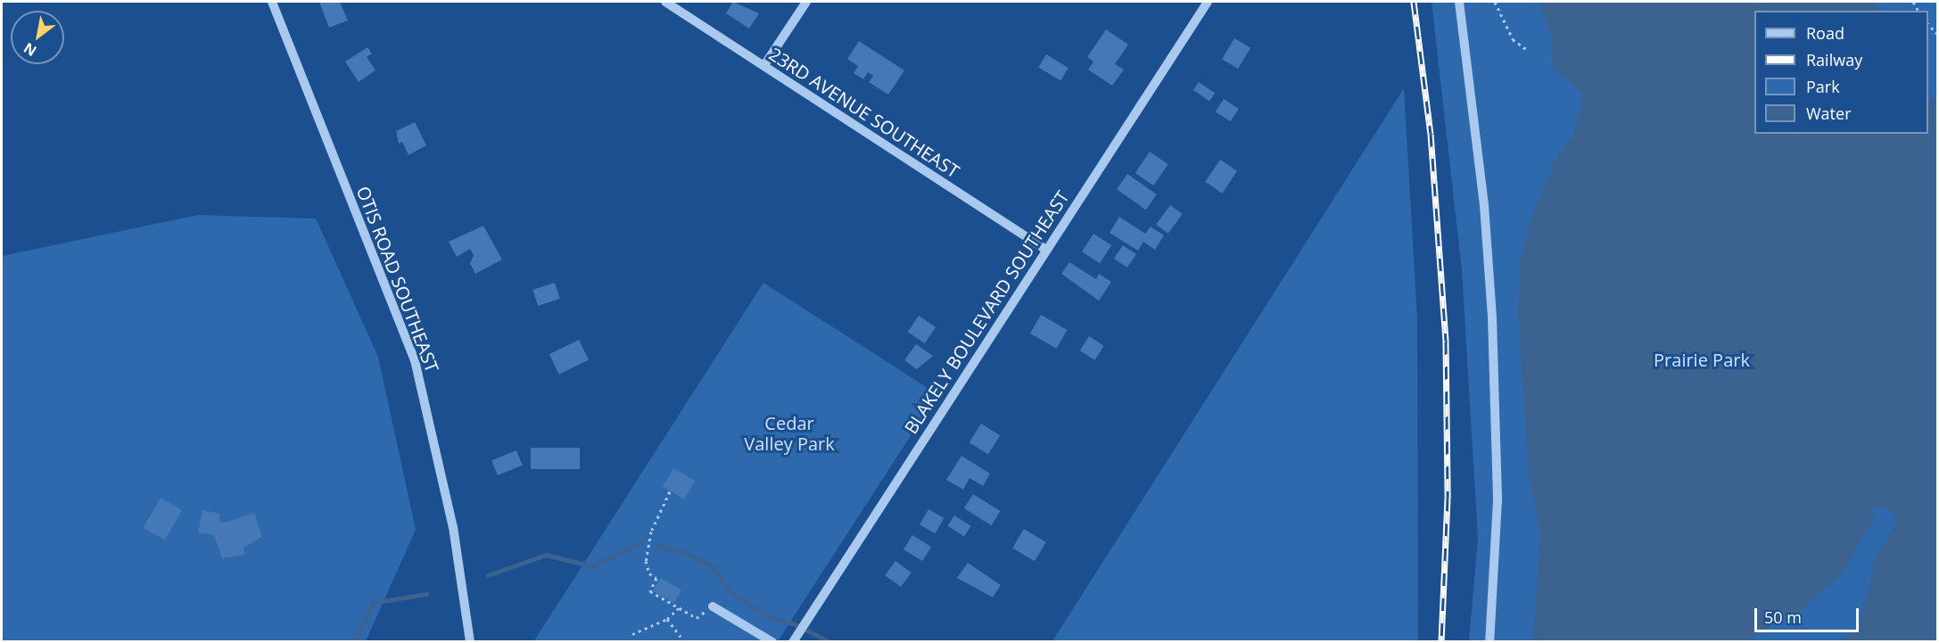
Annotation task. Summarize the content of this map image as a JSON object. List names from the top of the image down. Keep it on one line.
{"streets":{"street":["23RD AVENUE SOUTHEAST","OTIS ROAD SOUTHEAST","BLAKELY BOULEVARD SOUTHEAST"]},"crossings":[["23RD AVENUE SOUTHEAST","BLAKELY BOULEVARD SOUTHEAST"]],"parks":["Prairie Park","Cedar Valley Park"],"legend":["Road","Railway","Park","Water"],"scale_bar":"50 m","north":"bottom left"}
